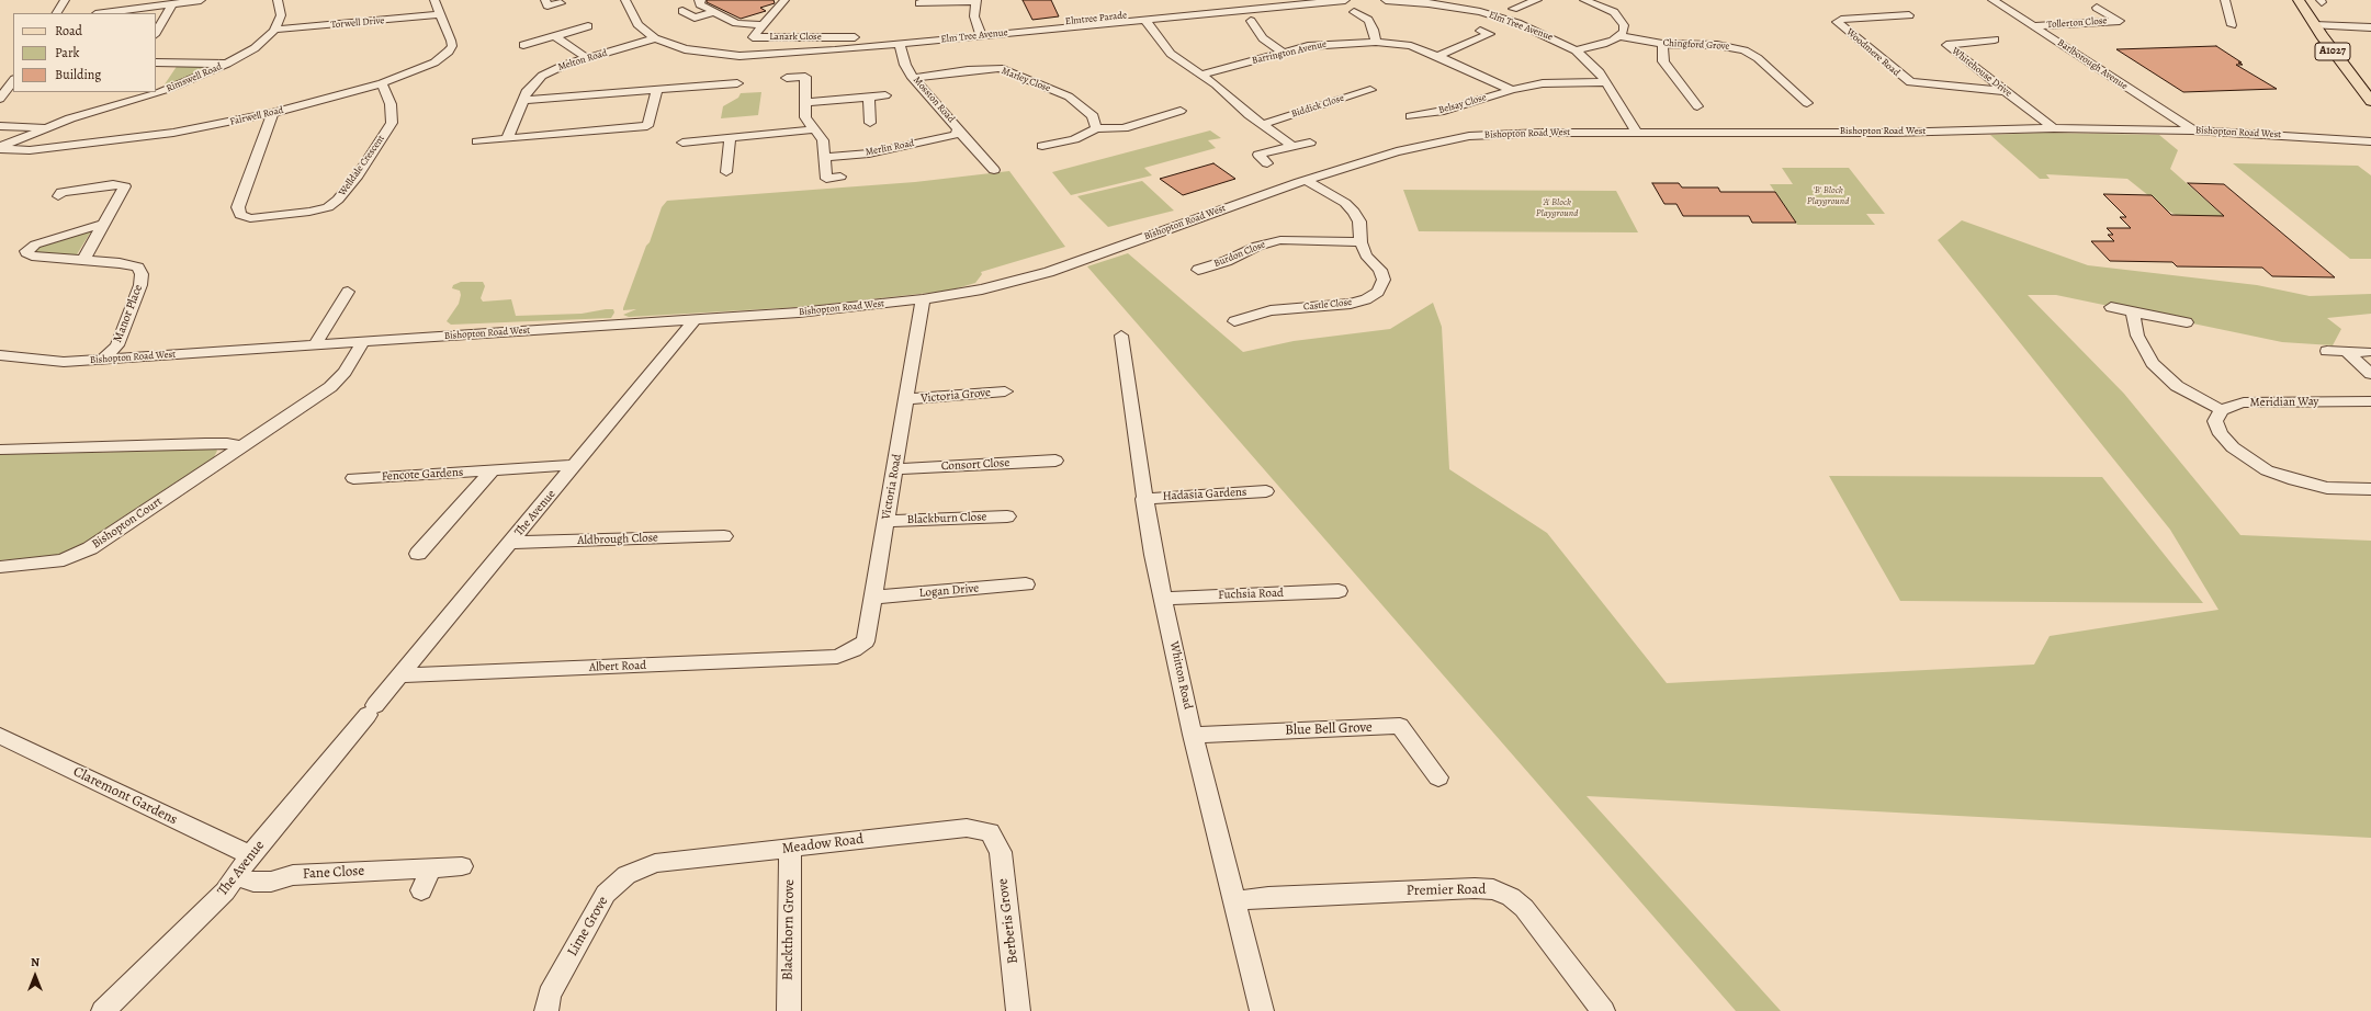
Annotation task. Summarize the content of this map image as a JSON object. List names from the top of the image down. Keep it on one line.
{"streets":{"main road":["A1027"],"street":["Torwell Drive","Tollerton Close","Elm Tree Avenue","Lanark Close","Chingford Grove","Barrington Avenue","Woodmere Road","Melton Road","Barlborough Avenue","Whitehouse Drive","Rimswell Road","Marley Close","Mosston Road","Belsay Close","Biddick Close","Fairwell Road","Bishopton Road West","Merlin Road","Welldale Crescent","Burdon Close","Castle Close","Manor Place","Victoria Grove","Meridian Way","Consort Close","Fencote Gardens","Victoria Road","Hadasia Gardens","The Avenue","Blackburn Close","Bishopton Court","Aldbrough Close","Logan Drive","Fuchsia Road","Albert Road","Whitton Road","Blue Bell Grove","Claremont Gardens","Meadow Road","Fane Close","Premier Road","Berberis Grove","Lime Grove","Blackthorn Grove"]},"crossings":[["Torwell Drive","Rimswell Road"],["Torwell Drive","Fairwell Road"],["Tollerton Close","Barlborough Avenue"],["Elm Tree Avenue","Melton Road"],["Elm Tree Avenue","Mosston Road"],["Elm Tree Avenue","Bishopton Road West"],["Barrington Avenue","Belsay Close"],["Woodmere Road","Whitehouse Drive"],["Barlborough Avenue","Bishopton Road West"],["Whitehouse Drive","Bishopton Road West"],["Rimswell Road","Fairwell Road"],["Marley Close","Mosston Road"],["Mosston Road","Merlin Road"],["Fairwell Road","Welldale Crescent"],["Bishopton Road West","Castle Close"],["Bishopton Road West","Manor Place"],["Bishopton Road West","Victoria Road"],["Bishopton Road West","The Avenue"],["Bishopton Road West","Bishopton Court"],["Burdon Close","Castle Close"],["Victoria Grove","Victoria Road"],["Consort Close","Victoria Road"],["Fencote Gardens","The Avenue"],["Victoria Road","Blackburn Close"],["Victoria Road","Logan Drive"],["Victoria Road","Albert Road"],["Hadasia Gardens","Whitton Road"],["The Avenue","Aldbrough Close"],["The Avenue","Albert Road"],["The Avenue","Claremont Gardens"],["The Avenue","Fane Close"],["Fuchsia Road","Whitton Road"],["Whitton Road","Blue Bell Grove"],["Whitton Road","Premier Road"],["Meadow Road","Berberis Grove"],["Meadow Road","Lime Grove"],["Meadow Road","Blackthorn Grove"]],"parks":["'B' Block Playground","'A' Block Playground"],"legend":["Road","Park","Building"],"north":"top"}
